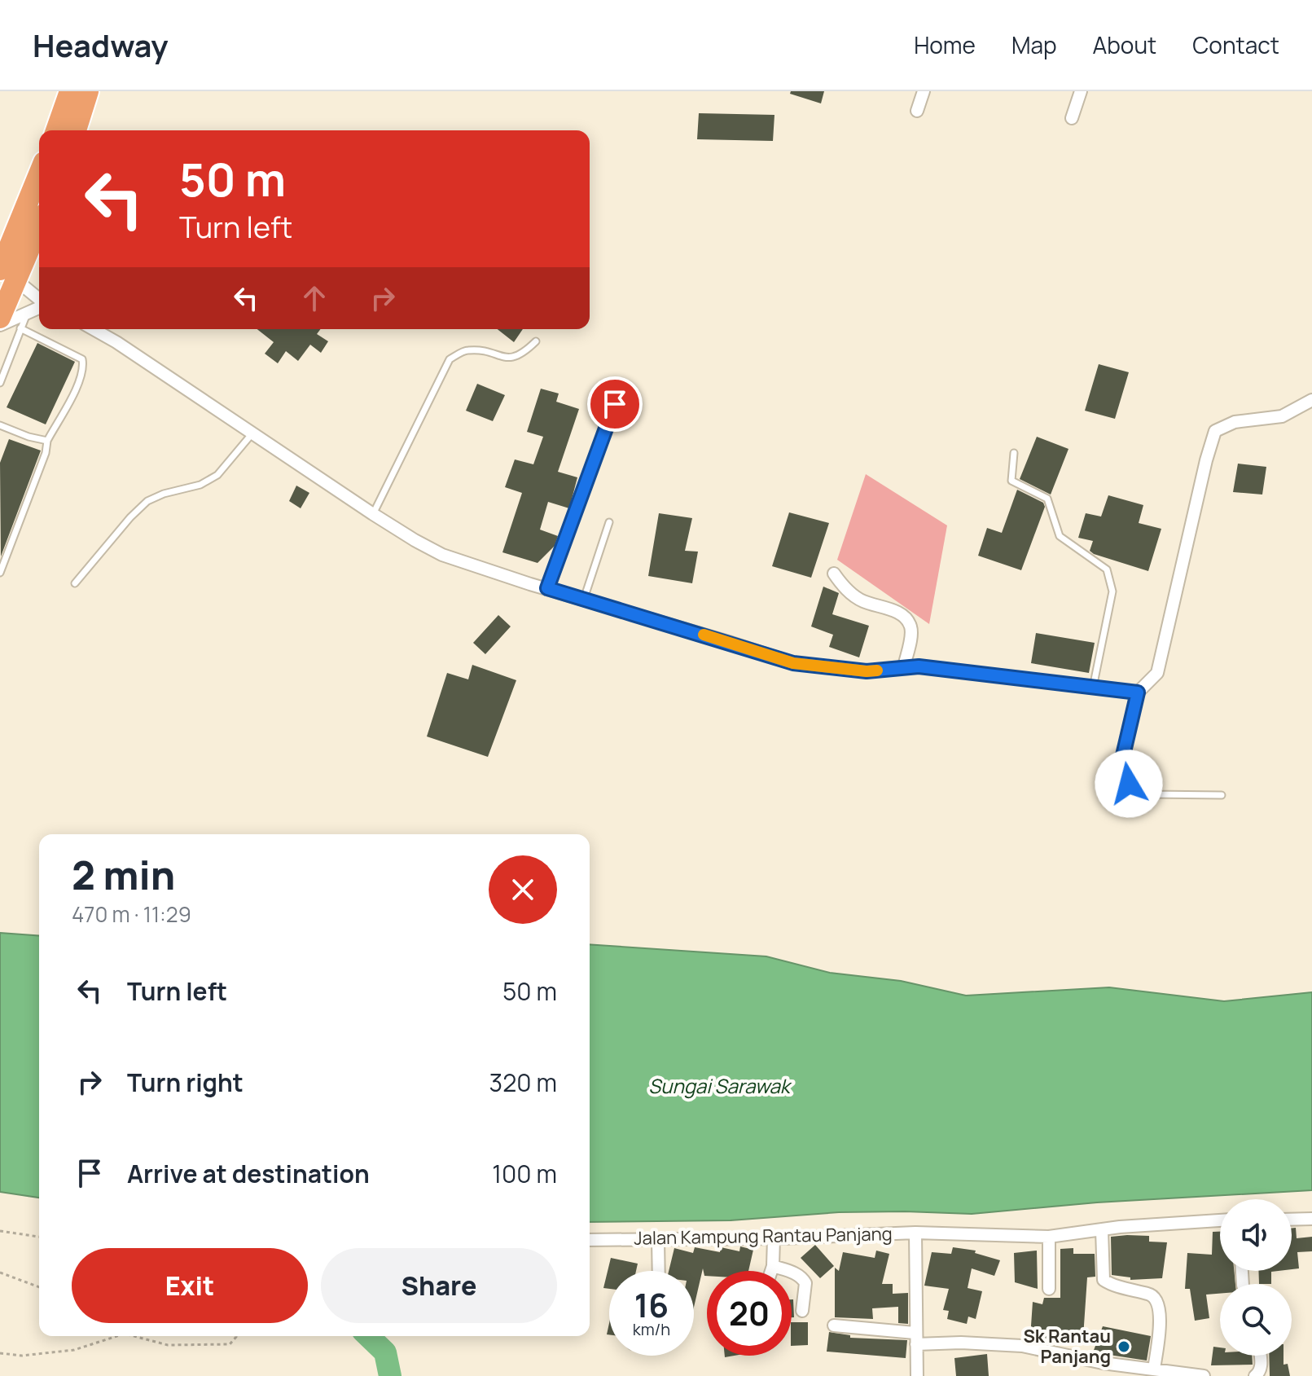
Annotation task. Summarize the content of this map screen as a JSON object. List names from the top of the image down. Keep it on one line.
{"streets":{"street":["Jalan Kampung Rantau Panjang"]},"water":["Sungai Sarawak"],"places":["Sk Rantau Panjang"],"page":{"header":"Headway","nav":["Home","Map","About","Contact"],"turn":["50 m","Turn left"],"heading":["2 min","470 m · 11:29"],"list":[{"name":"Turn left","value":"50 m"},{"name":"Turn right","value":"320 m"},{"name":"Arrive at destination","value":"100 m"}],"buttons":["Exit","Share"],"speed":"16 km/h","limit":"20"}}
